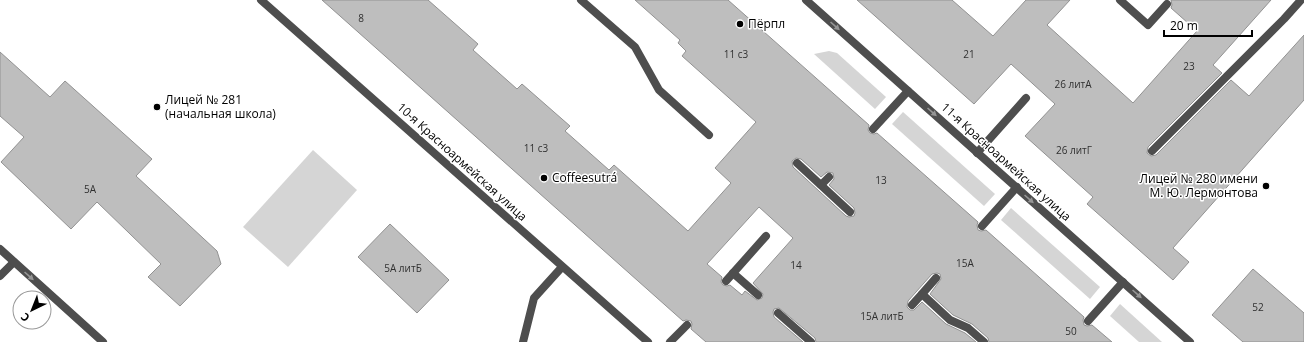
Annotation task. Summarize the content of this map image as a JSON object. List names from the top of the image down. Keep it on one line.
{"streets":{"street":["10-я Красноармейская улица","11-я Красноармейская улица"]},"one_way":["11-я Красноармейская улица"],"places":["Пёрпл","Лицей № 281 (начальная школа)","Coffeesutrá","Лицей № 280 имени М. Ю. Лермонтова"],"house_numbers":["8","11 с3","21","23","26 литА","11 с3","26 литГ","13","5А","15А","14","5А литБ","52","15А литБ","50"],"scale_bar":"20 m","north":"bottom left"}
